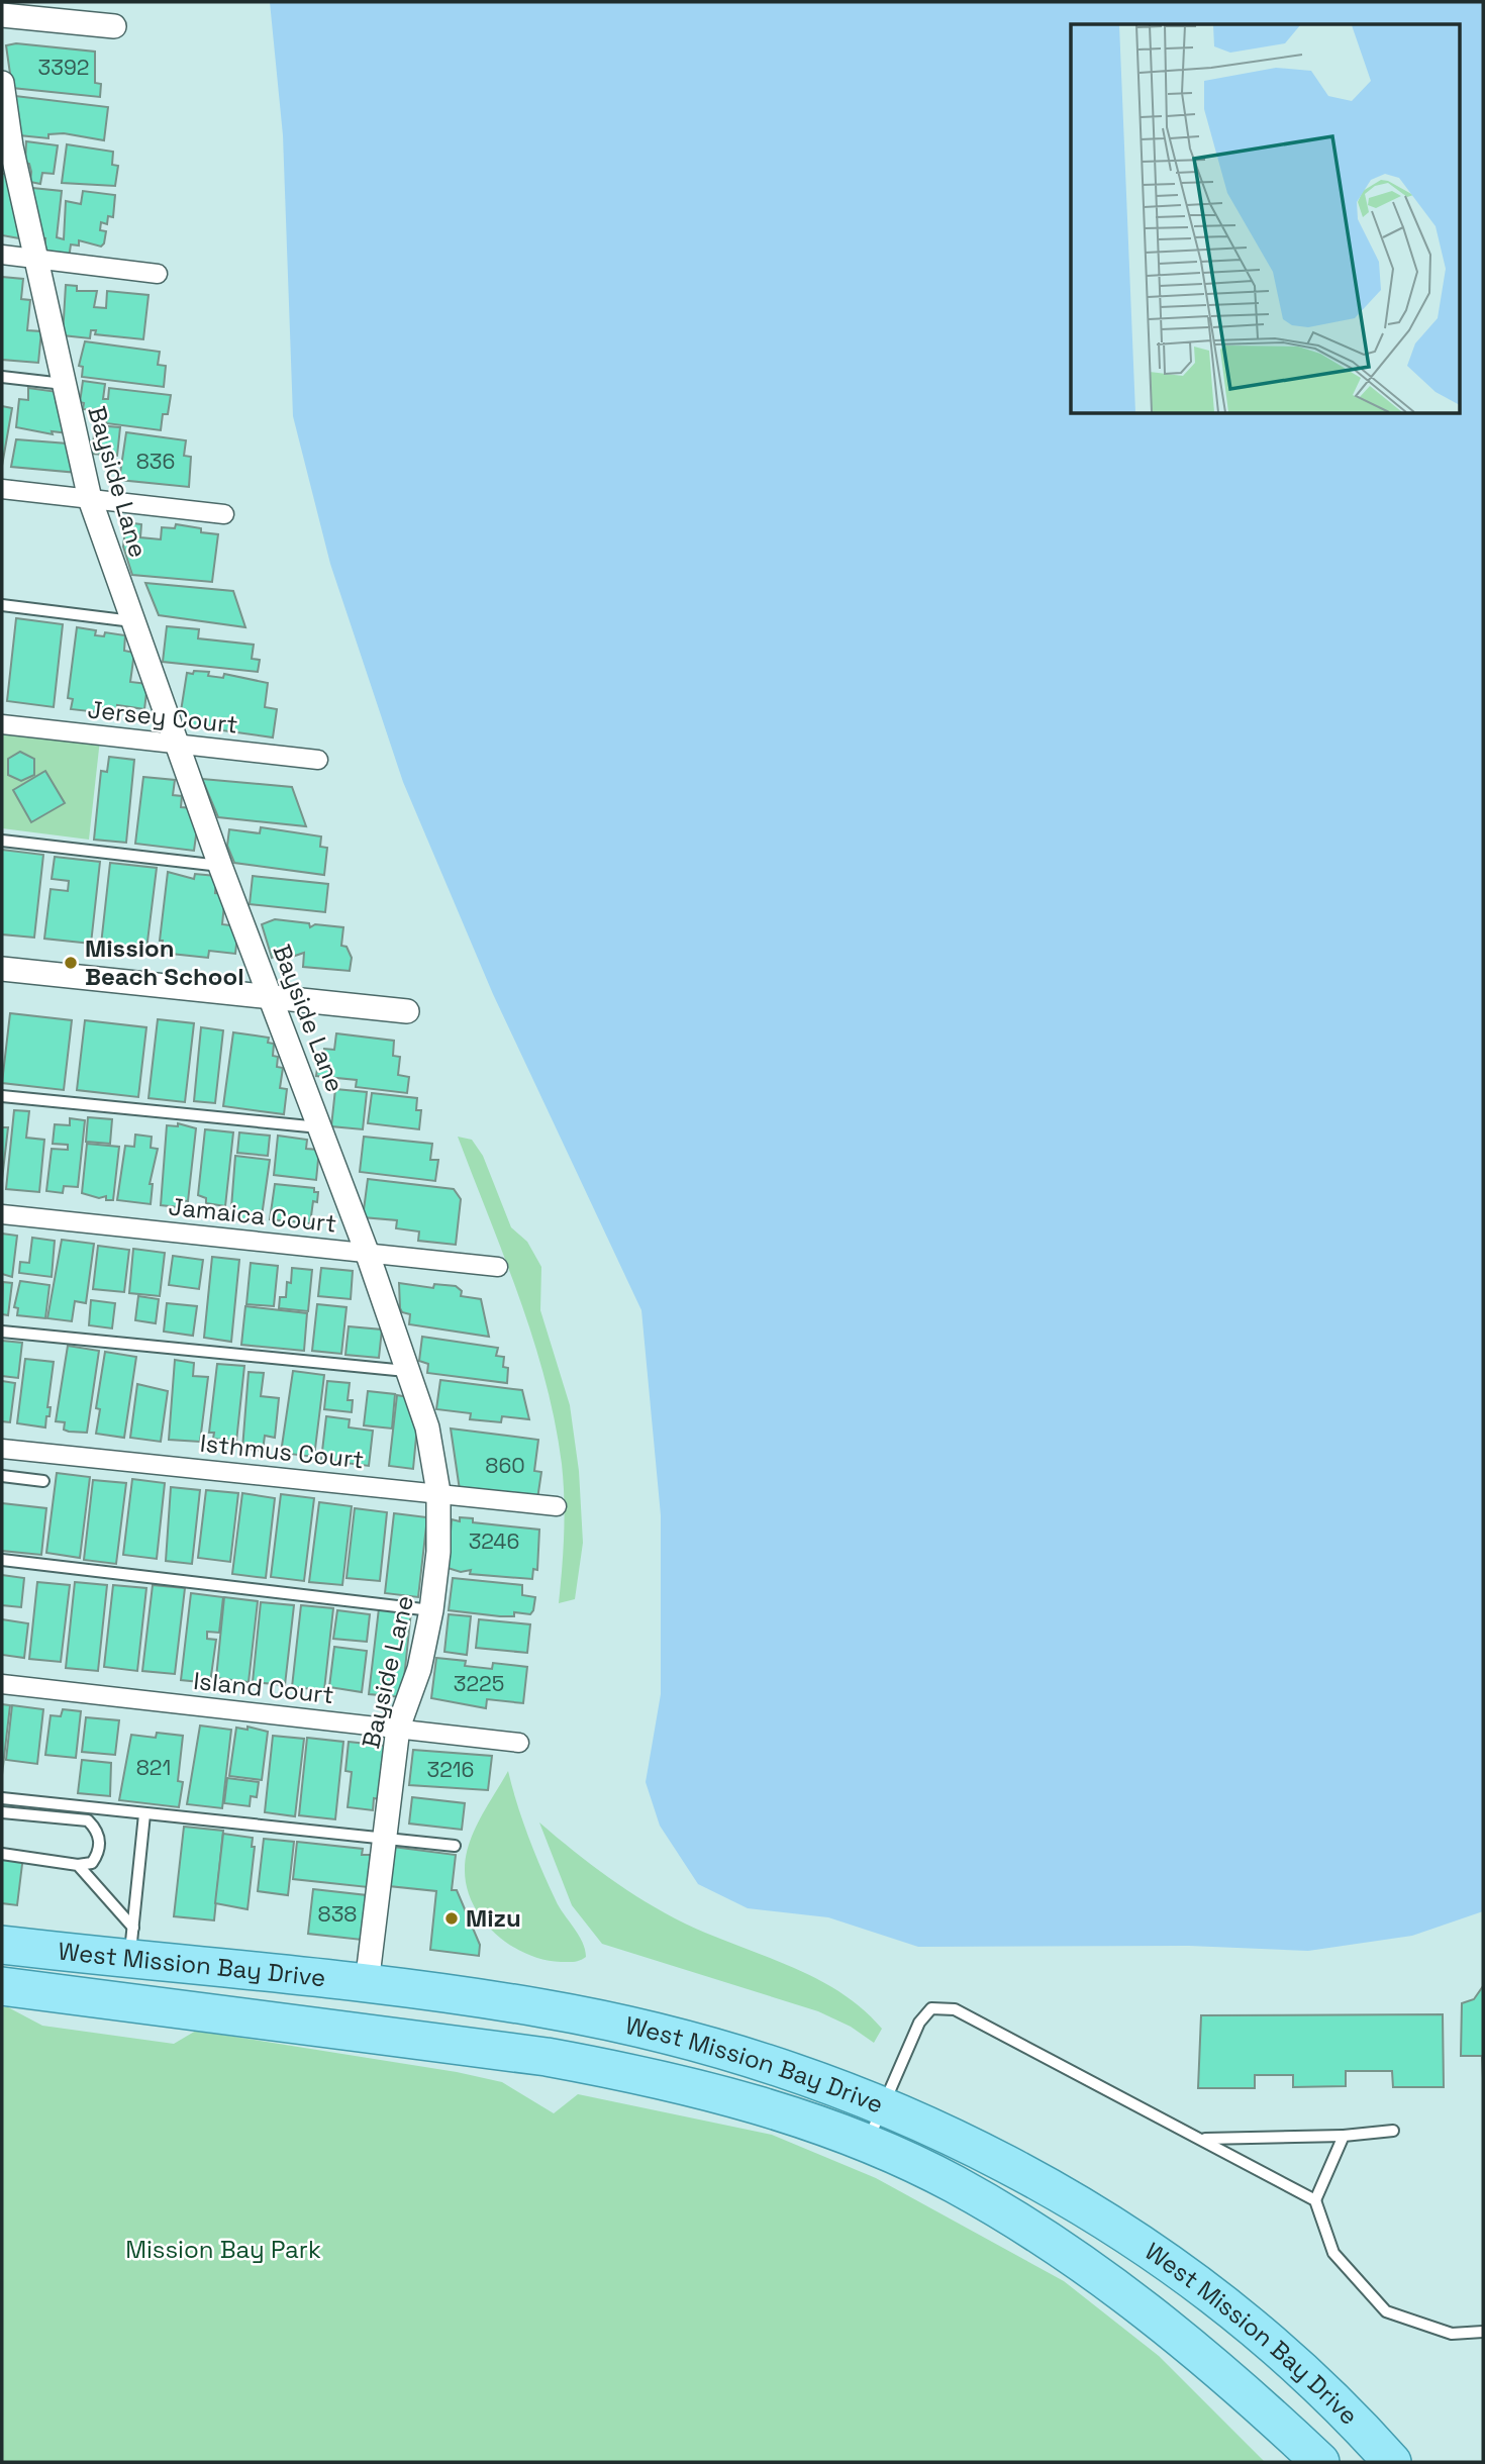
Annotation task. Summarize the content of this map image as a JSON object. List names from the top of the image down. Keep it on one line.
{"streets":{"main road":["West Mission Bay Drive"],"street":["Bayside Lane","Jersey Court","Jamaica Court","Isthmus Court","Island Court"]},"crossings":[["Bayside Lane","Jersey Court"],["Bayside Lane","Jamaica Court"],["Bayside Lane","Isthmus Court"],["Bayside Lane","Island Court"],["Bayside Lane","West Mission Bay Drive"]],"parks":["Mission Bay Park"],"places":["Mission Beach School","Mizu"],"house_numbers":["3392","836","860","3246","3225","821","3216","838"]}
